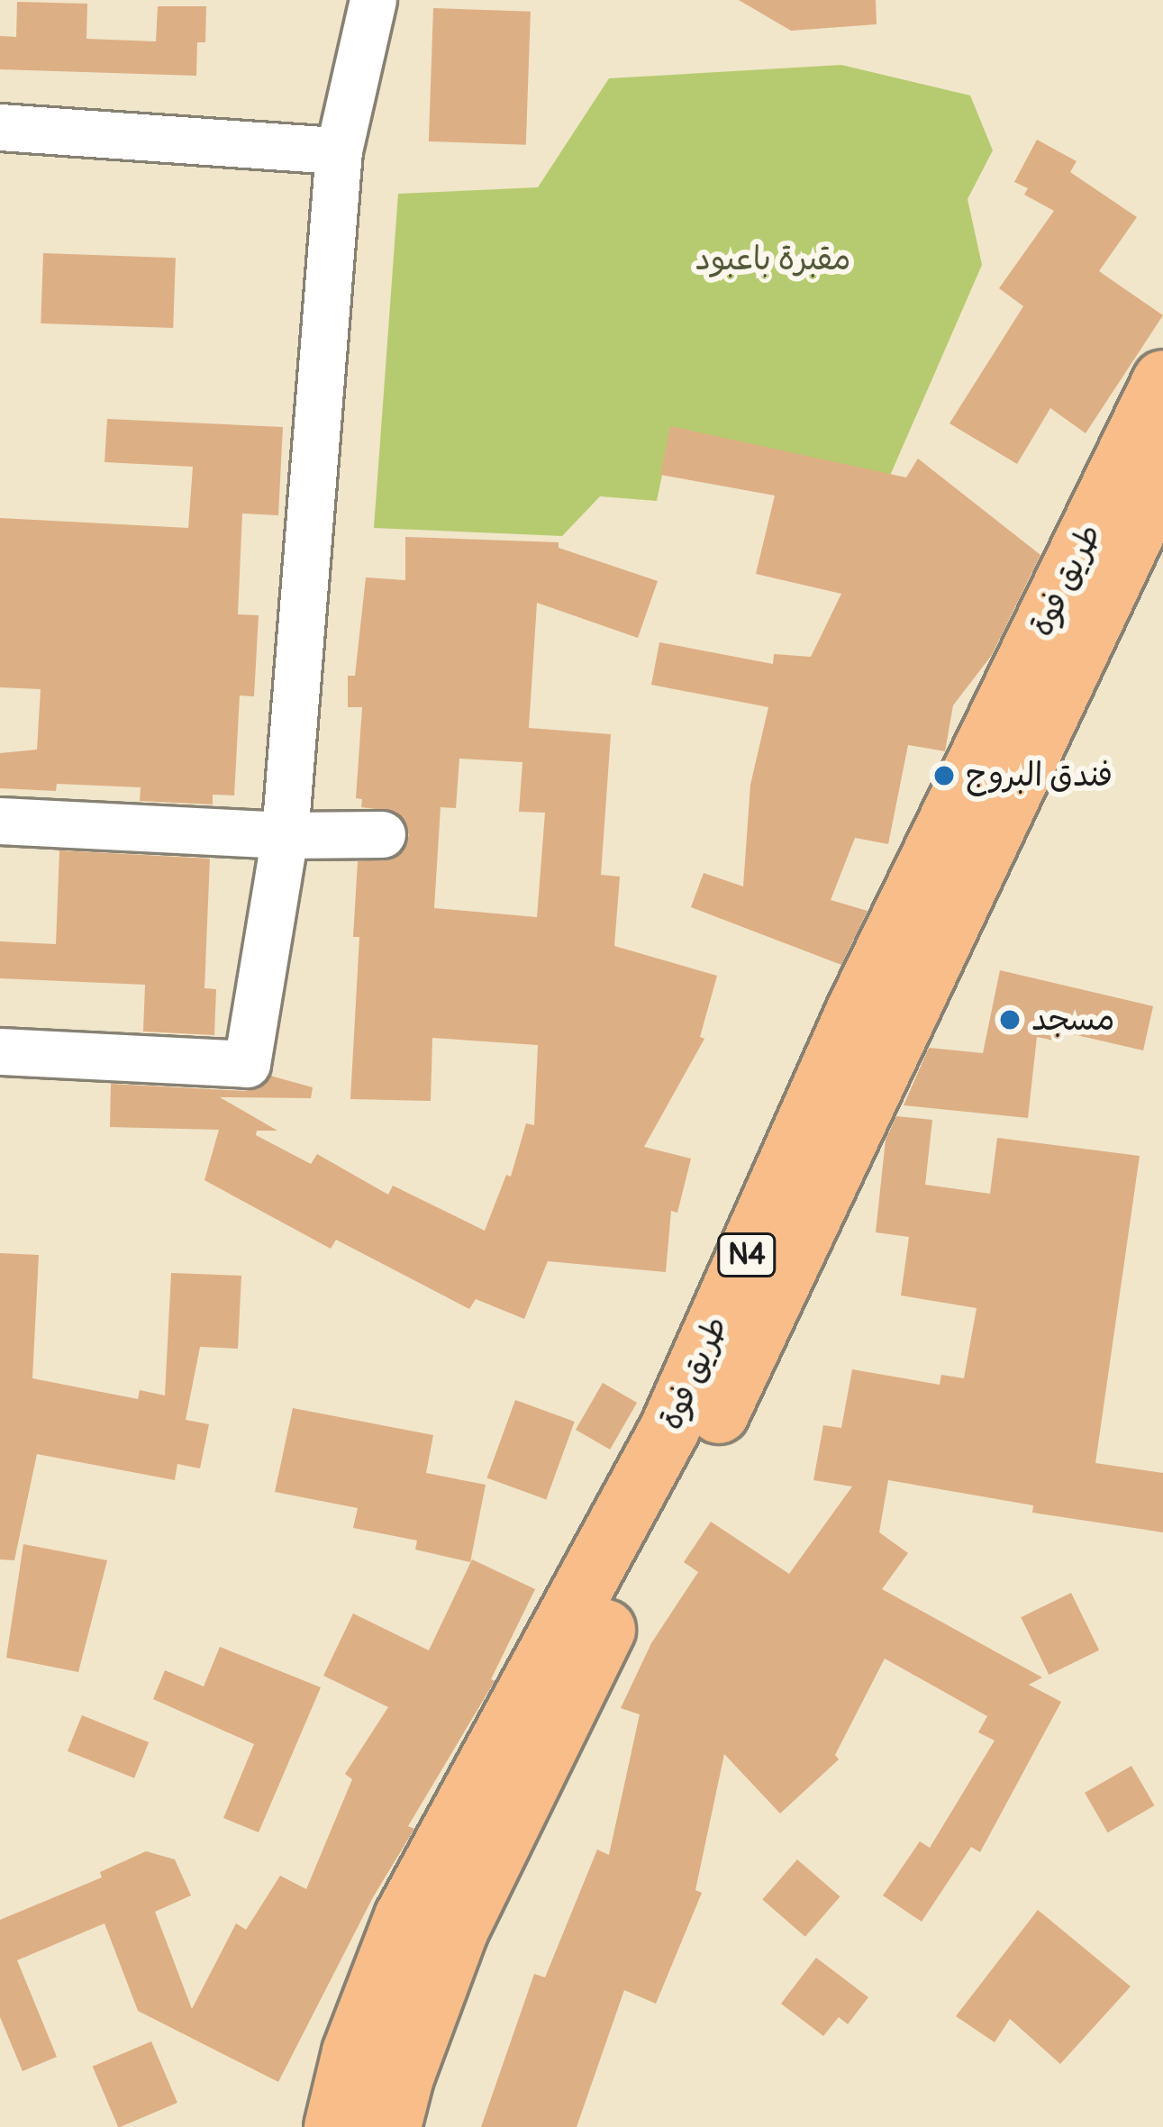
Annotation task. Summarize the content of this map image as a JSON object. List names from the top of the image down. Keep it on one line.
{"streets":{"highway":["طريق فوة","N4"]},"parks":["مقبرة باعبود"],"places":["فندق البروج","مسجد"]}
